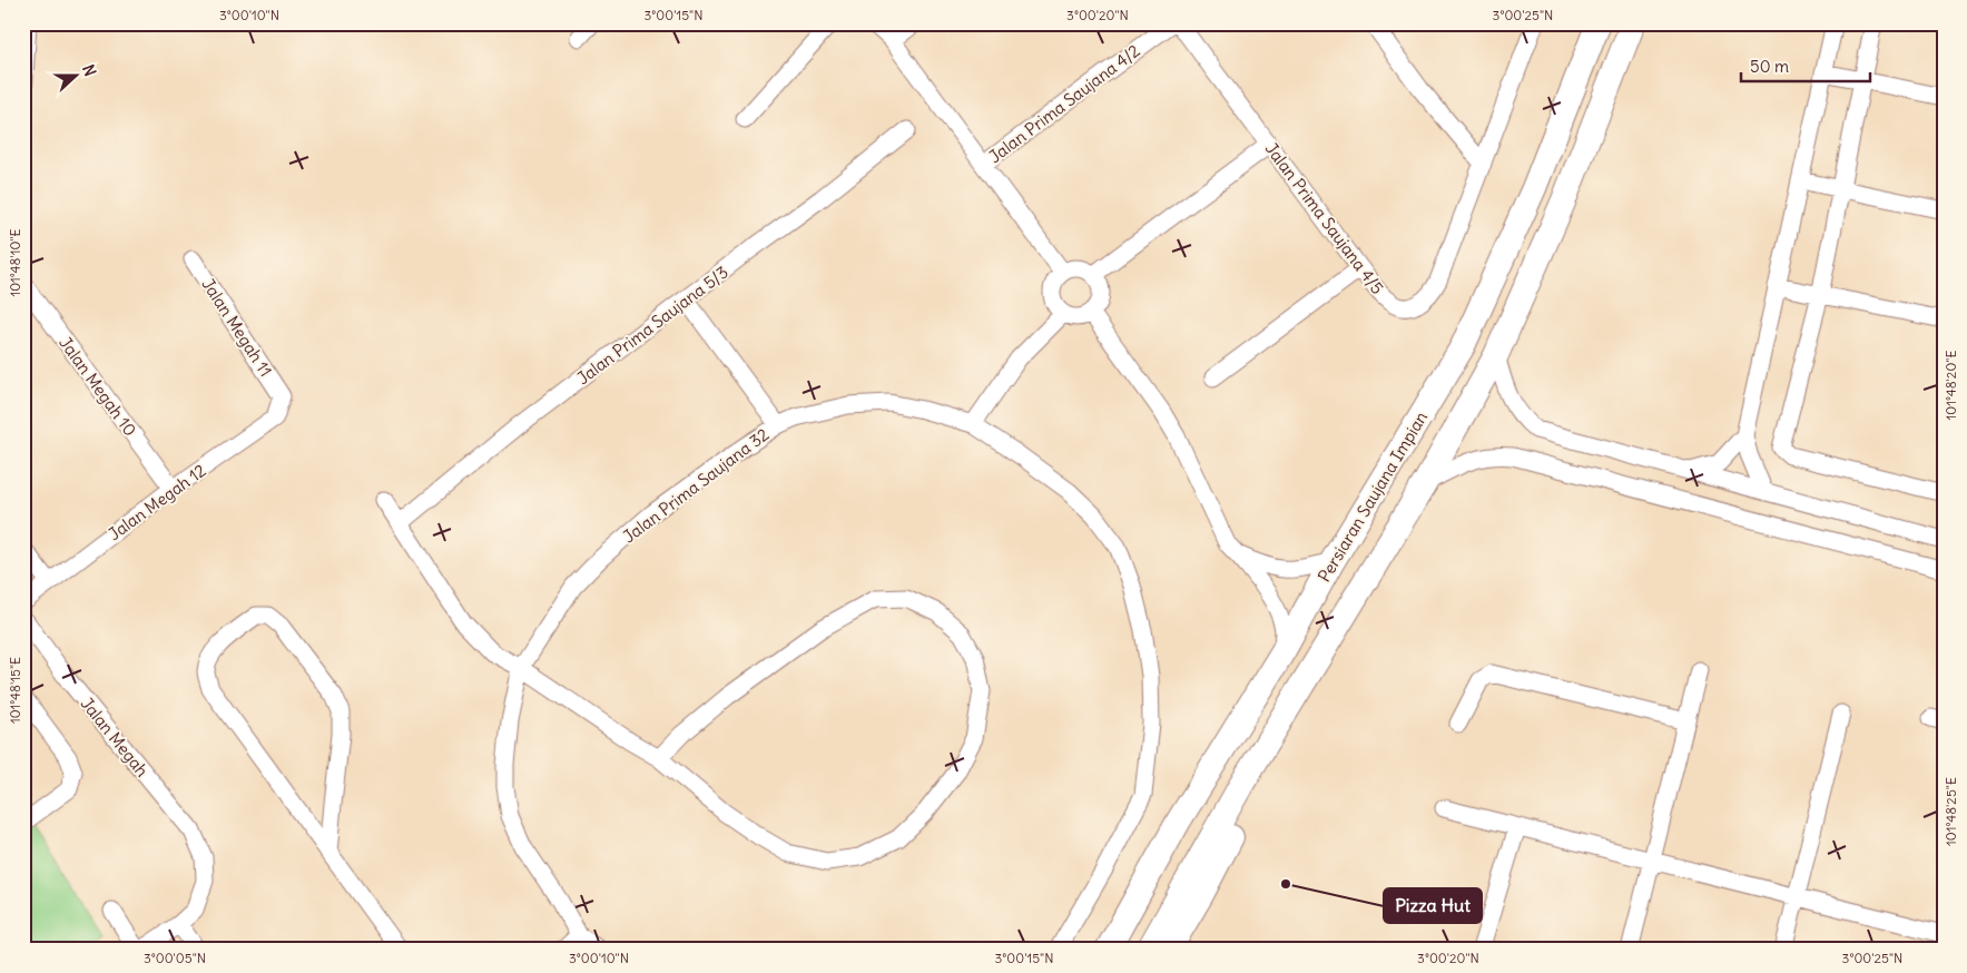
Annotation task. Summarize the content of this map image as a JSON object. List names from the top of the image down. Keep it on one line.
{"streets":{"highway":["Persiaran Saujana Impian"],"street":["Jalan Prima Saujana 4/2","Jalan Prima Saujana 4/5","Jalan Prima Saujana 5/3","Jalan Megah 11","Jalan Megah 10","Jalan Prima Saujana 32","Jalan Megah 12","Jalan Megah"]},"crossings":[["Jalan Megah 11","Jalan Megah 12"],["Jalan Megah 10","Jalan Megah 12"]],"places":["Pizza Hut"],"scale_bar":"50 m","north":"right","coordinates":["3°00'10\"N","3°00'15\"N","3°00'20\"N","3°00'25\"N","101°48'10\"E","101°48'20\"E","101°48'15\"E","101°48'25\"E","3°00'05\"N"]}
